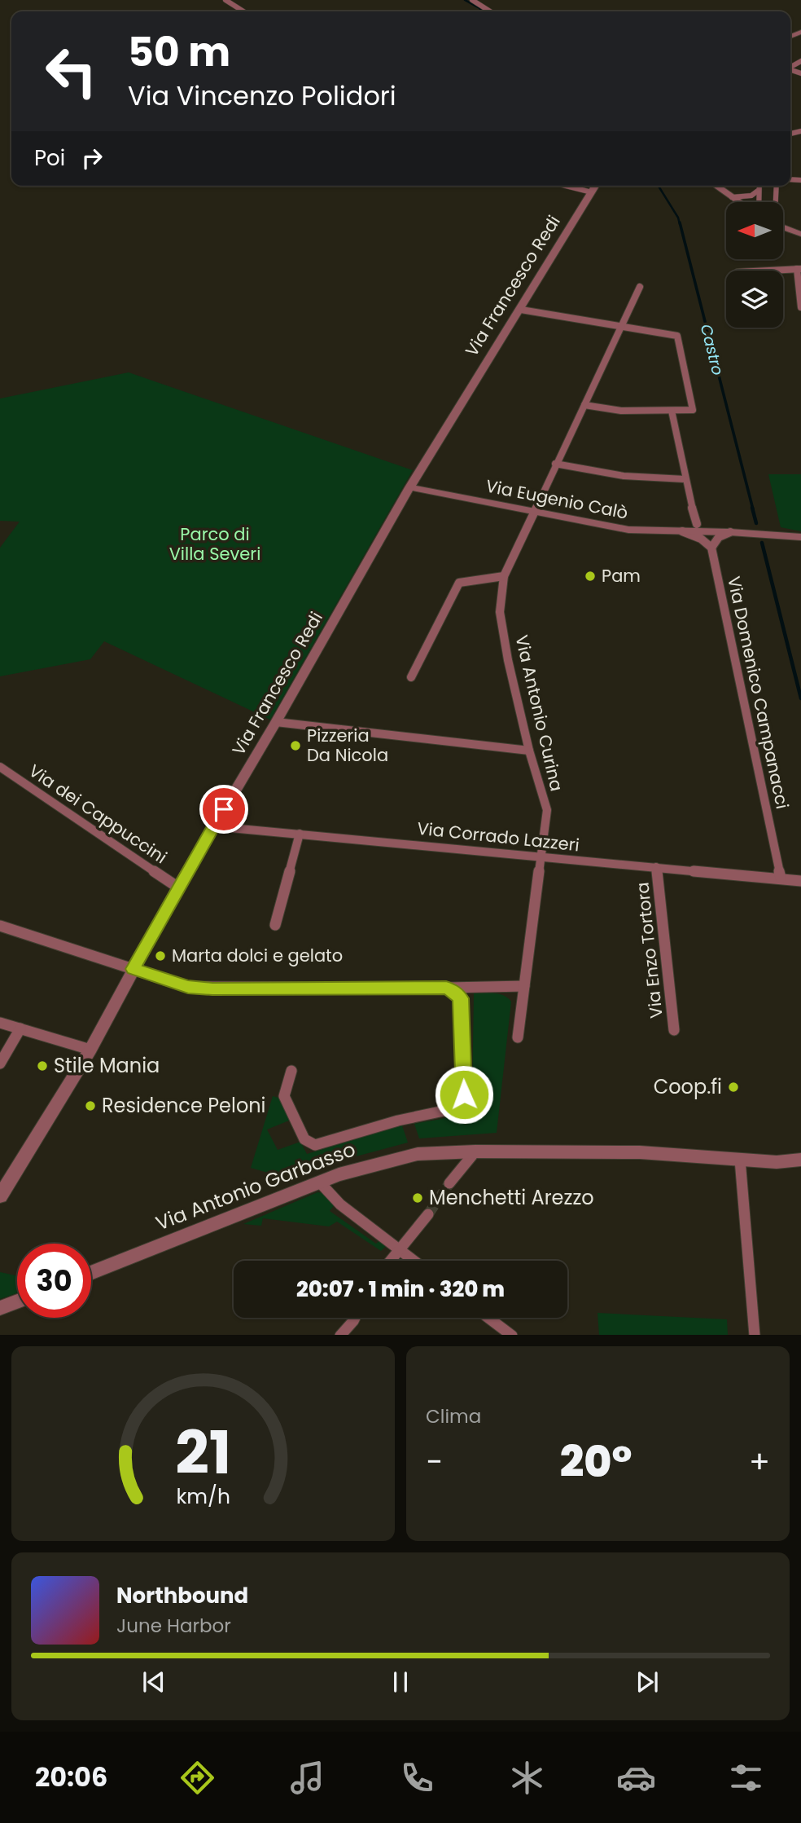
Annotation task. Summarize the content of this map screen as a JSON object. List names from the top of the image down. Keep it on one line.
{"streets":{"street":["Via Francesco Redi","Via Eugenio Calò","Via Domenico Campanacci","Via Antonio Curina","Via dei Cappuccini","Via Corrado Lazzeri","Via Enzo Tortora","Via Antonio Garbasso"]},"crossings":[["Via Francesco Redi","Via Eugenio Calò"],["Via Francesco Redi","Via dei Cappuccini"],["Via Francesco Redi","Via Corrado Lazzeri"],["Via Eugenio Calò","Via Antonio Curina"],["Via Domenico Campanacci","Via Corrado Lazzeri"],["Via Antonio Curina","Via Corrado Lazzeri"],["Via Corrado Lazzeri","Via Enzo Tortora"]],"water":["Castro"],"parks":["Parco di Villa Severi"],"places":["Pam","Pizzeria Da Nicola","Marta dolci e gelato","Stile Mania","Coop.fi","Residence Peloni","Menchetti Arezzo"],"north":"left","page":{"turn":["50 m","Via Vincenzo Polidori"],"then":"Poi","limit":"30","trip":"20:07 · 1 min · 320 m","tile":"Clima","heat":["−","20°","+"],"song":["Northbound","June Harbor"],"tabs":"20:06","gauge":["21","km/h"]}}
